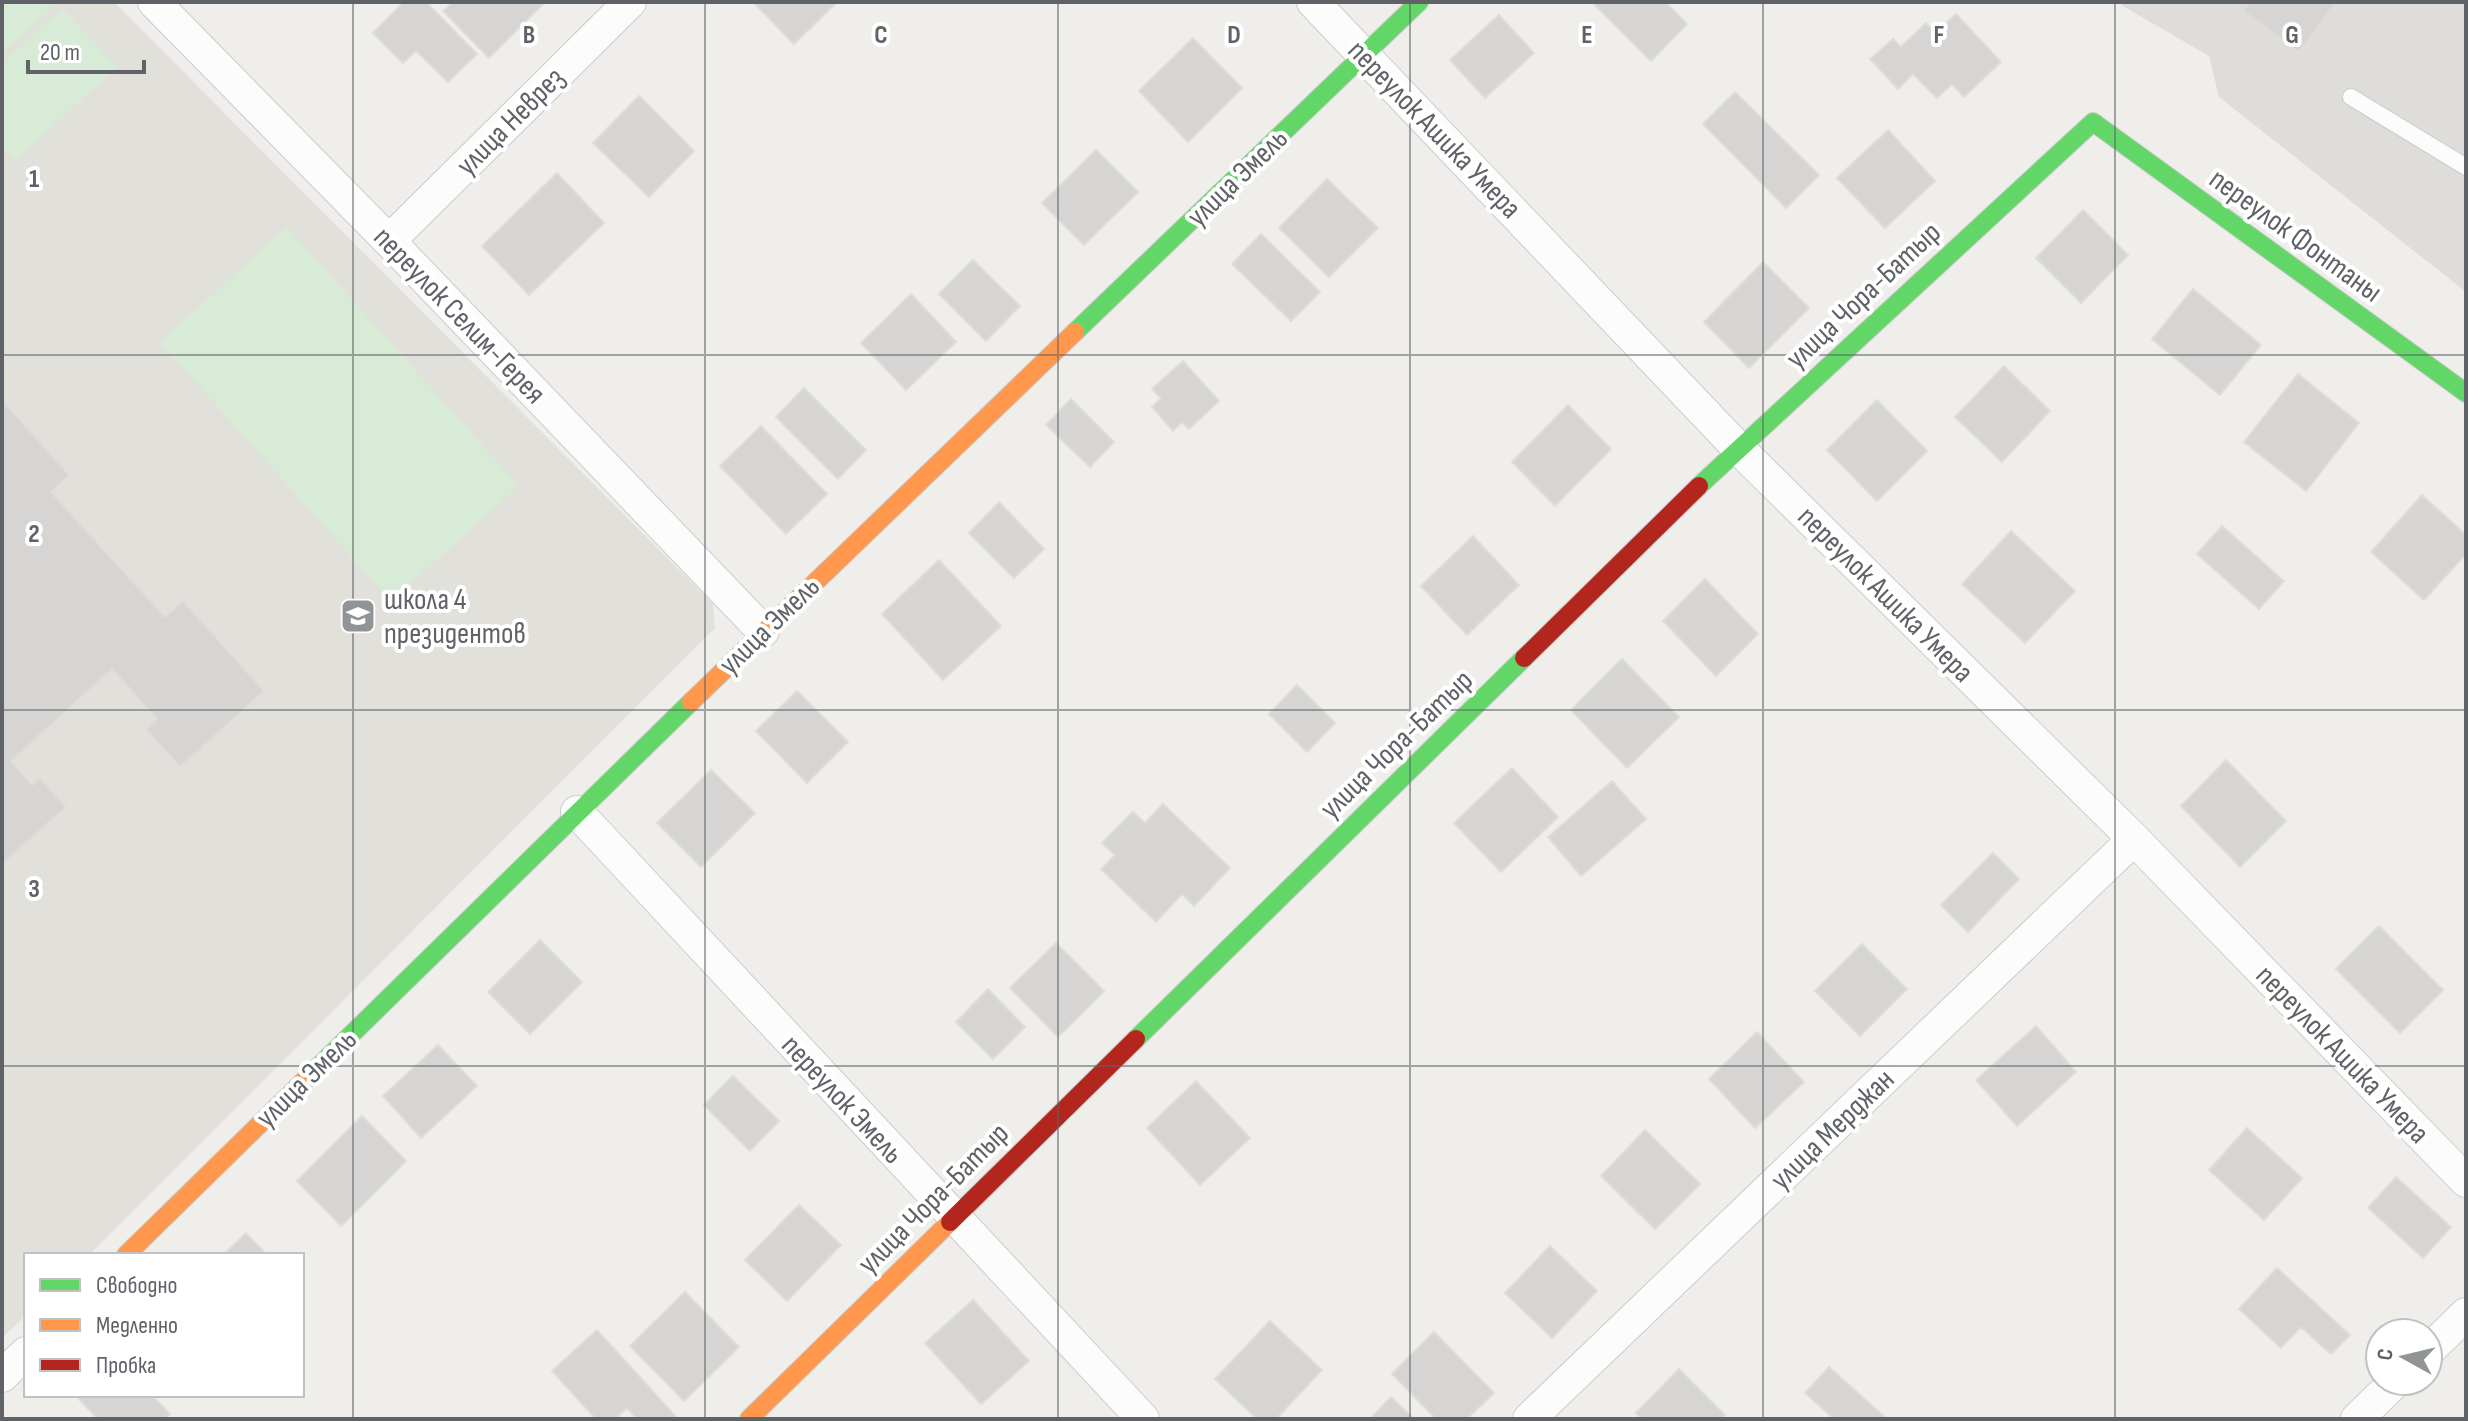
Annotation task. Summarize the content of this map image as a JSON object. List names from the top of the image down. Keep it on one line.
{"streets":{"street":["улица Неврез","переулок Ашика Умера","улица Эмель","переулок Фонтаны","улица Чора-Батыр","переулок Селим-Герея","переулок Эмель","улица Мерджан"]},"crossings":[["улица Неврез","переулок Селим-Герея"],["переулок Ашика Умера","улица Эмель"],["переулок Ашика Умера","улица Чора-Батыр"],["переулок Ашика Умера","улица Мерджан"],["улица Эмель","переулок Селим-Герея"],["улица Эмель","переулок Эмель"],["переулок Фонтаны","улица Чора-Батыр"],["улица Чора-Батыр","переулок Эмель"]],"places":{"school or university":["школа 4 президентов"]},"legend":["Свободно","Медленно","Пробка"],"scale_bar":"20 m","north":"left","grid":{"columns":["B","C","D","E","F","G"],"rows":["1","2","3"]}}
